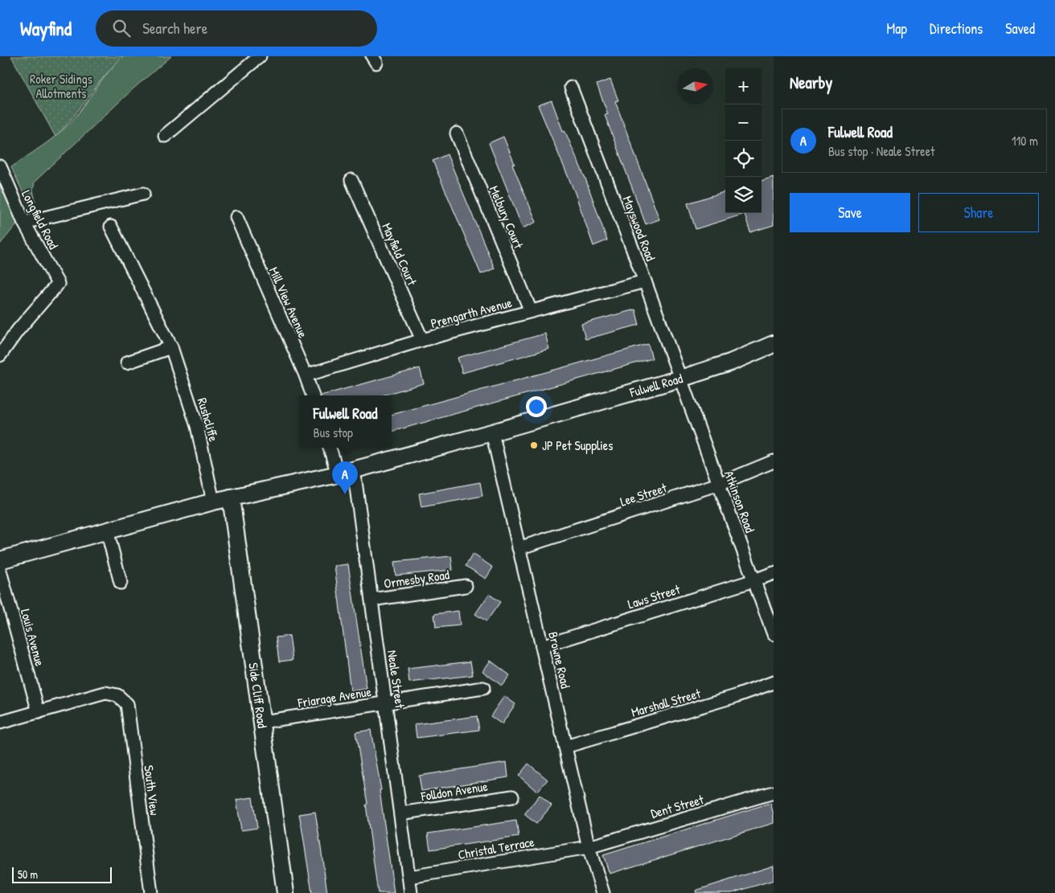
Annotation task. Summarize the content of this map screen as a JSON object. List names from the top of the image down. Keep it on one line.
{"streets":{"street":["Melbury Court","Longfield Road","Mayswood Road","Mayfield Court","Mill View Avenue","Prengarth Avenue","Fulwell Road","Rushcliffe","Lee Street","Atkinson Road","Ormesby Road","Laws Street","Louis Avenue","Browne Road","Neale Street","Side Cliff Road","Friarage Avenue","Marshall Street","South View","Folldon Avenue","Dent Street","Christal Terrace"]},"crossings":[["Melbury Court","Prengarth Avenue"],["Mayswood Road","Prengarth Avenue"],["Mayswood Road","Fulwell Road"],["Mayswood Road","Atkinson Road"],["Mayfield Court","Prengarth Avenue"],["Mill View Avenue","Prengarth Avenue"],["Fulwell Road","Rushcliffe"],["Fulwell Road","Atkinson Road"],["Fulwell Road","Browne Road"],["Fulwell Road","Neale Street"],["Fulwell Road","Side Cliff Road"],["Lee Street","Atkinson Road"],["Lee Street","Browne Road"],["Atkinson Road","Laws Street"],["Ormesby Road","Neale Street"],["Laws Street","Browne Road"],["Louis Avenue","South View"],["Browne Road","Marshall Street"],["Browne Road","Dent Street"],["Browne Road","Christal Terrace"],["Neale Street","Friarage Avenue"],["Neale Street","Folldon Avenue"],["Neale Street","Christal Terrace"],["Side Cliff Road","Friarage Avenue"],["Dent Street","Christal Terrace"]],"parks":["Roker Sidings Allotments"],"places":["JP Pet Supplies"],"scale_bar":"50 m","north":"right","page":{"header":"Wayfind","search":"Search here","nav":["Map","Directions","Saved"],"heading":"Nearby","map_buttons":["+","−"],"list":[{"mark":"A","name":"Fulwell Road","note":"Bus stop · Neale Street","value":"110 m"}],"buttons":["Save","Share"],"popup":["Fulwell Road","Bus stop"],"pins":"A","scale":"50 m"}}
